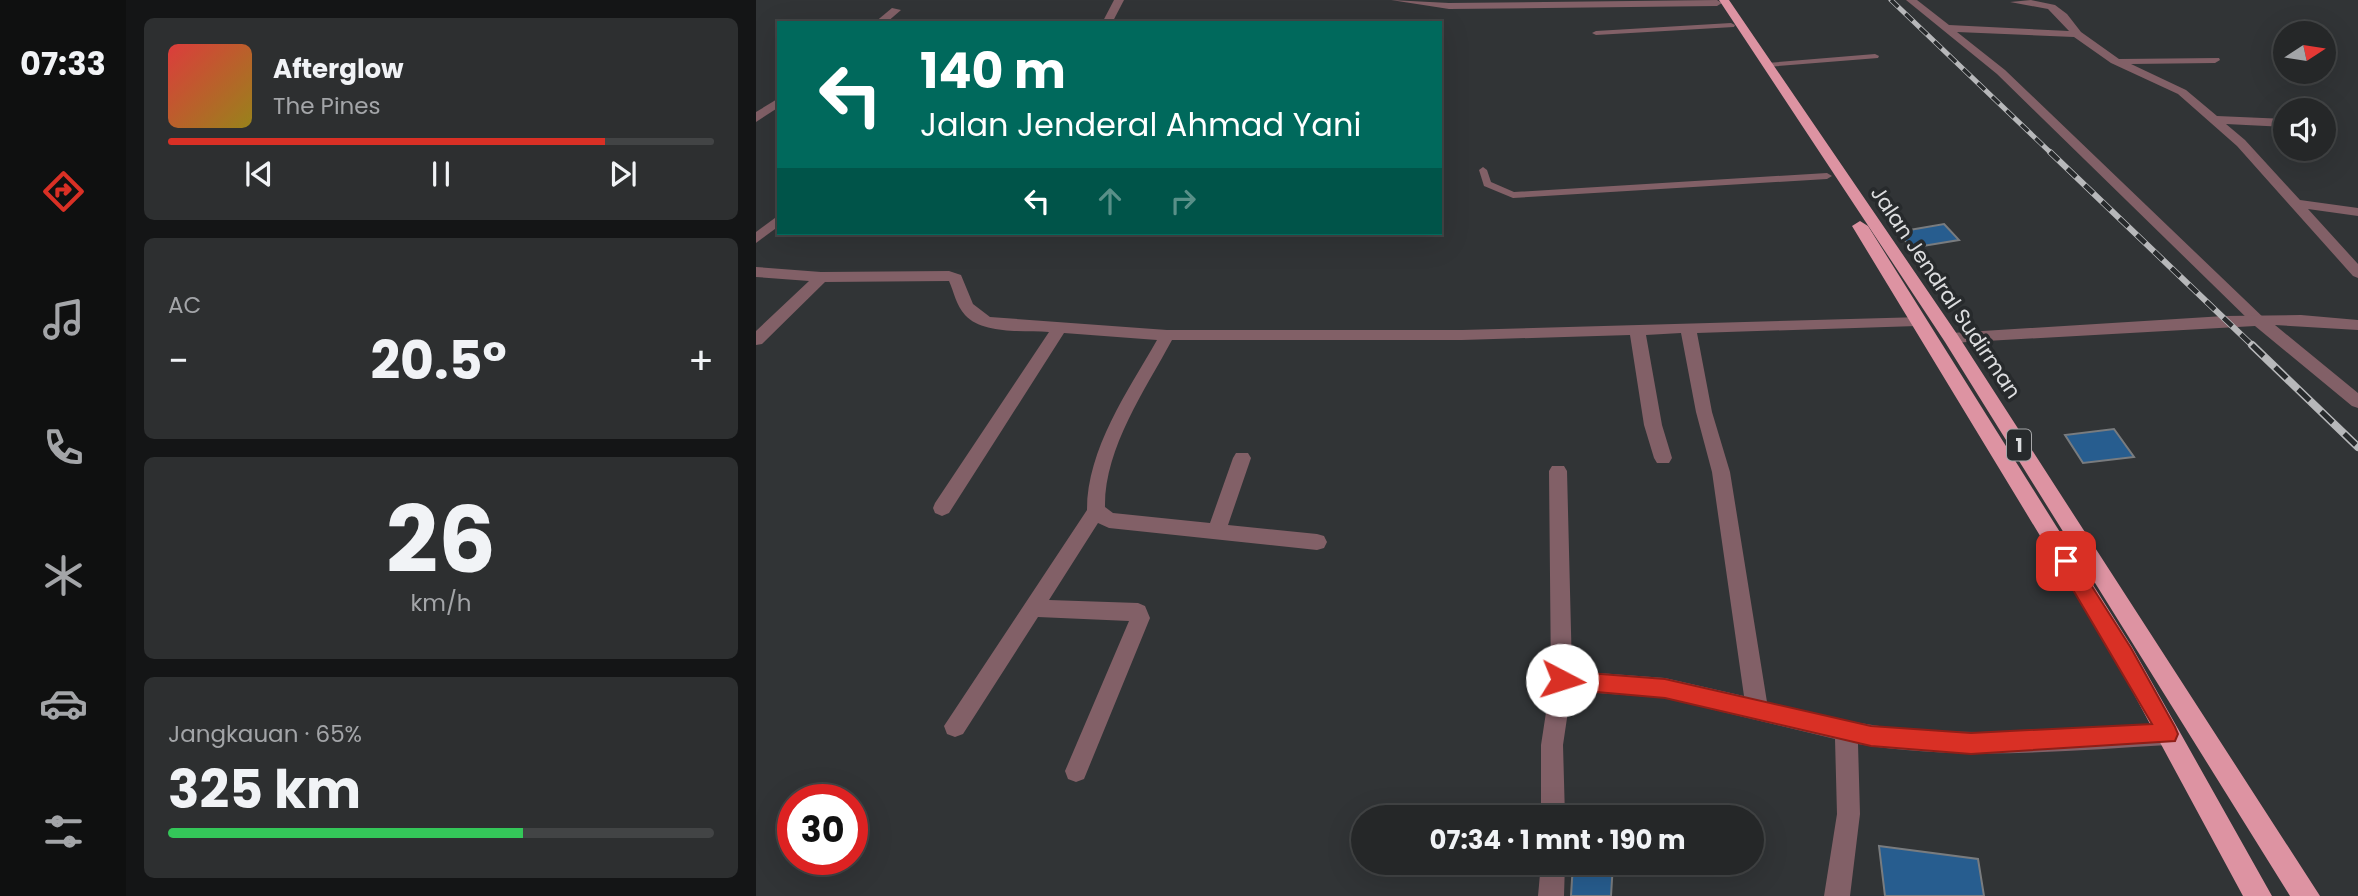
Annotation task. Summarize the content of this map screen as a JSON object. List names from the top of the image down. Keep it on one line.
{"streets":{"highway":["Jalan Jendral Sudirman","1"]},"crossings":[["Jalan Jendral Sudirman","1"]],"north":"right","page":{"tabs":"07:33","turn":["140 m","Jalan Jenderal Ahmad Yani"],"song":["Afterglow","The Pines"],"tile":["AC",["26","km/h"],["Jangkauan · 65%","325 km"]],"heat":["−","20.5°","+"],"limit":"30","trip":"07:34 · 1 mnt · 190 m"}}
